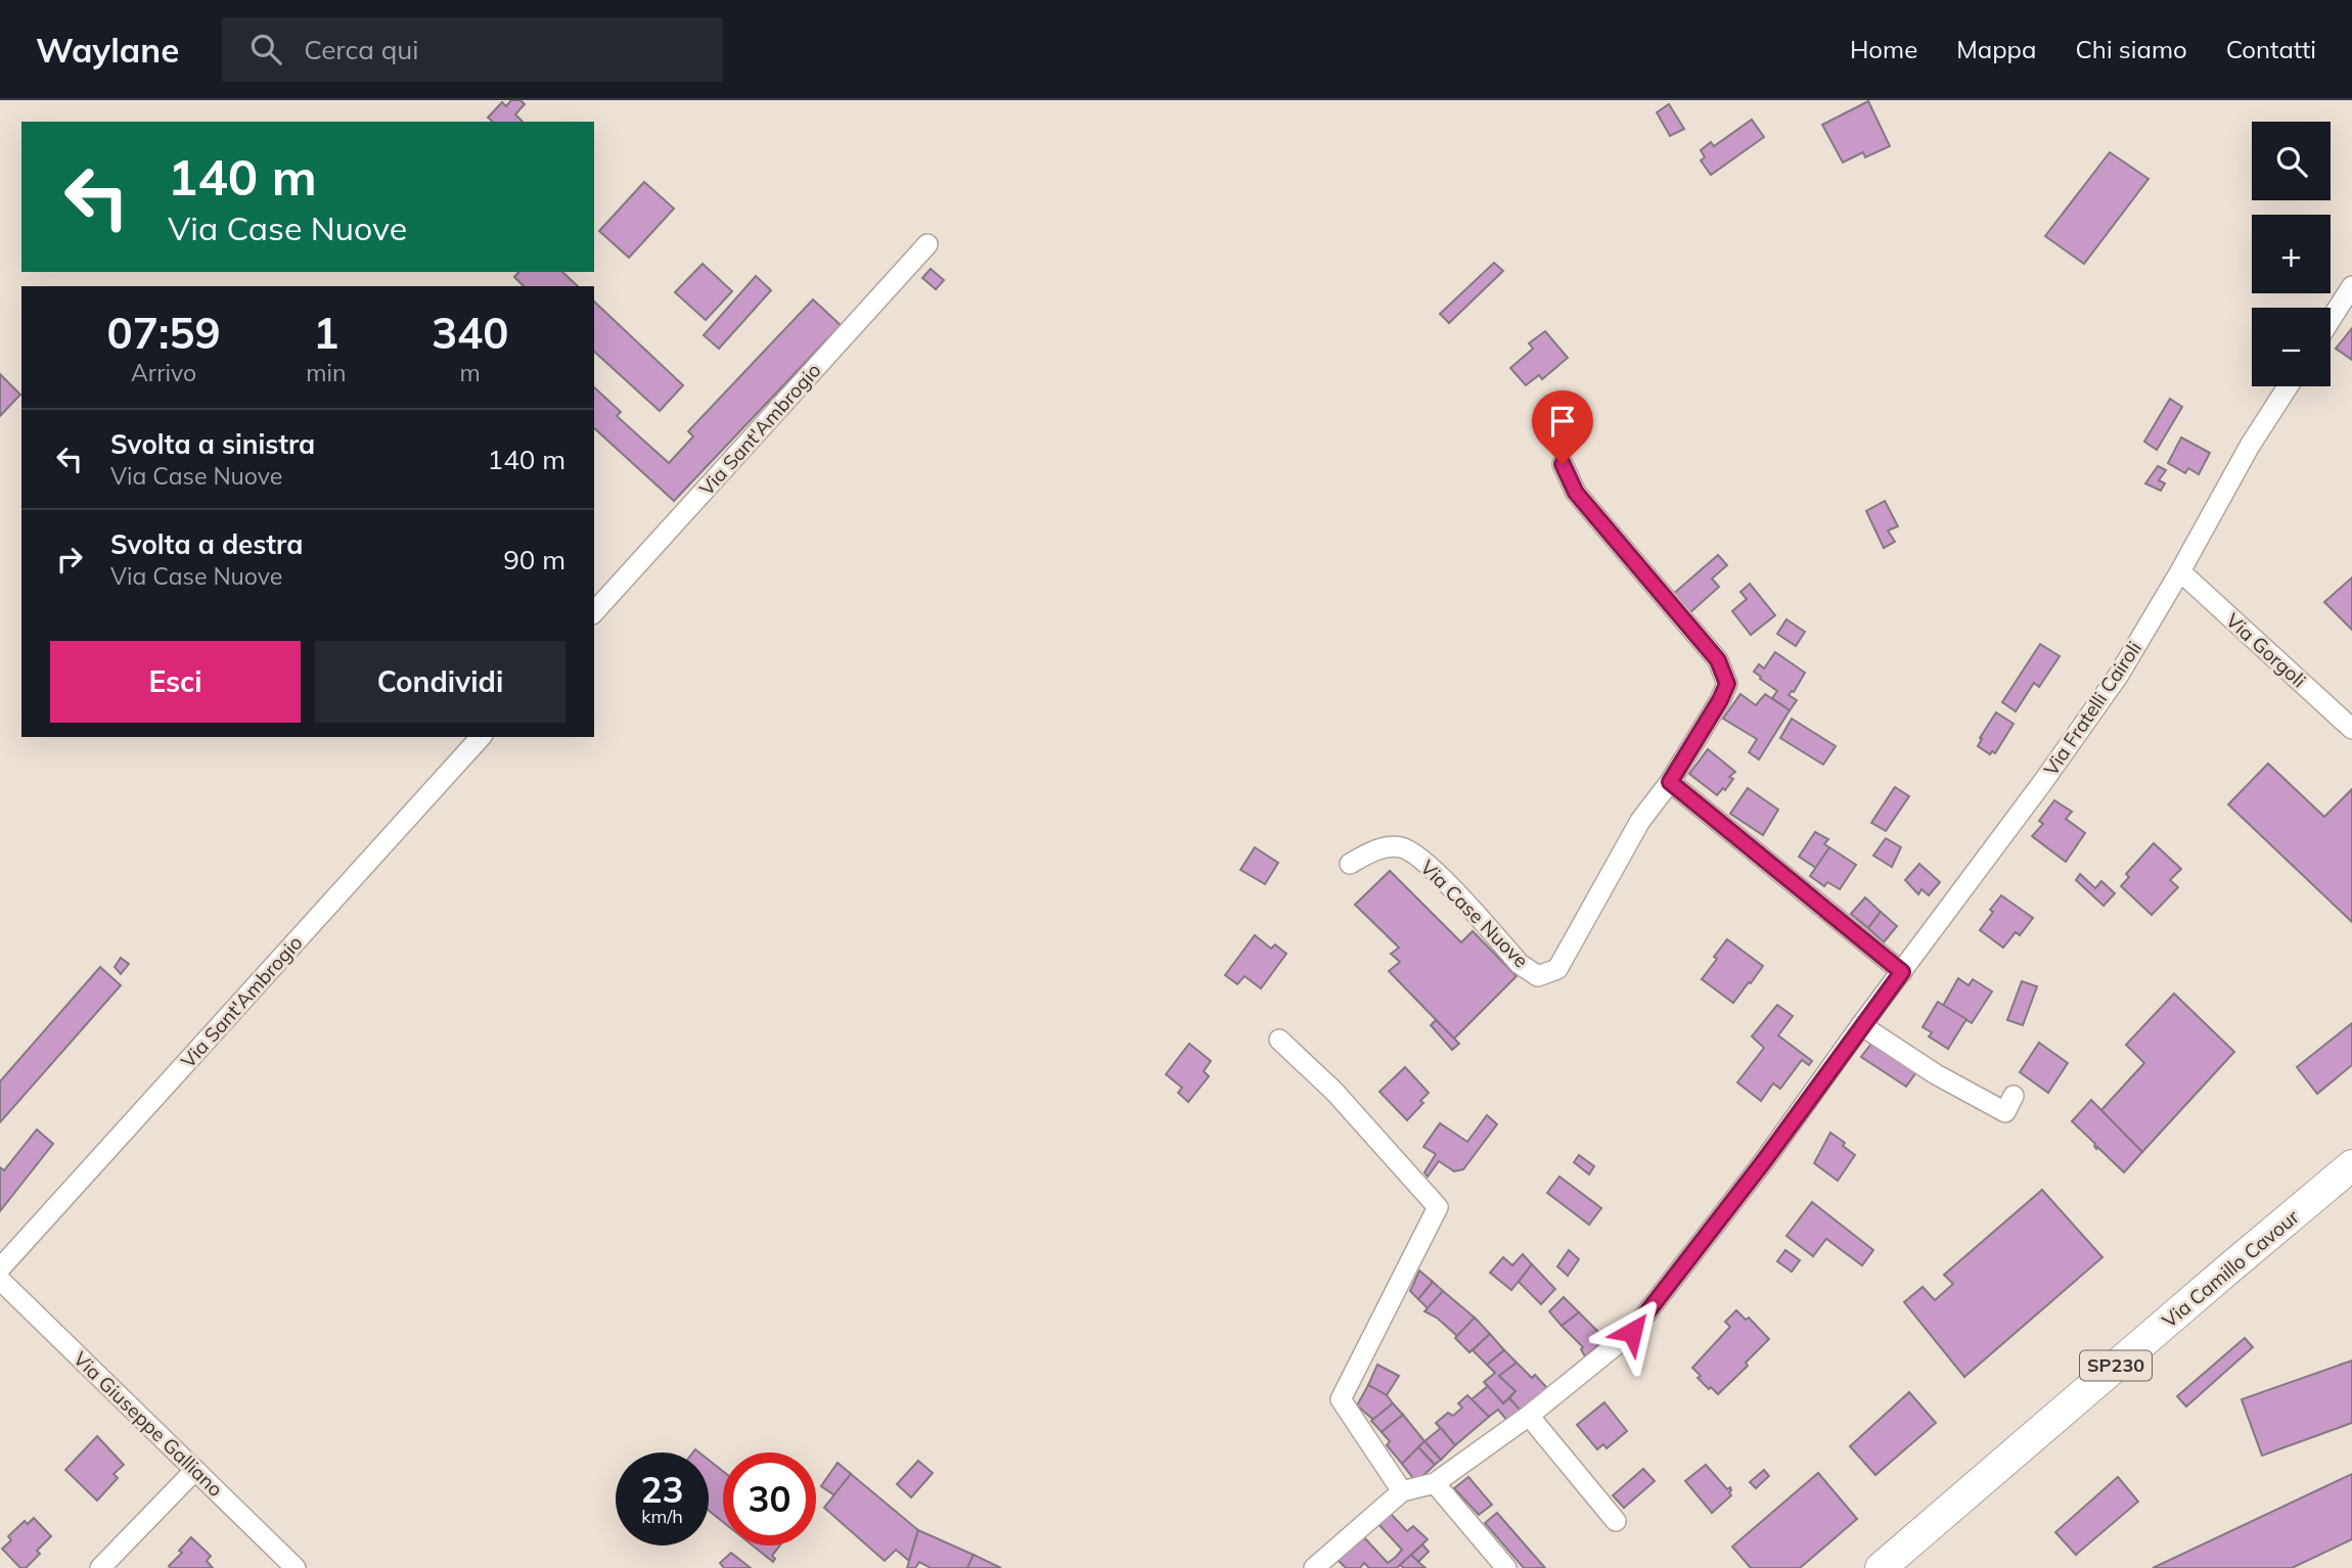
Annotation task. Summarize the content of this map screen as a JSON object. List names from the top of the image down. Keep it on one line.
{"streets":{"main road":["Via Camillo Cavour","SP230"],"street":["Via Sant'Ambrogio","Via Gorgoli","Via Fratelli Cairoli","Via Case Nuove","Via Giuseppe Galliano"]},"crossings":[["Via Gorgoli","Via Fratelli Cairoli"]],"page":{"header":"Waylane","search":"Cerca qui","nav":["Home","Mappa","Chi siamo","Contatti"],"map_buttons":["+","−"],"turn":["140 m","Via Case Nuove"],"eta":["07:59","Arrivo","1","min","340","m"],"list":[{"name":"Svolta a sinistra","note":"Via Case Nuove","value":"140 m"},{"name":"Svolta a destra","note":"Via Case Nuove","value":"90 m"}],"buttons":["Esci","Condividi"],"speed":"23 km/h","limit":"30"}}
